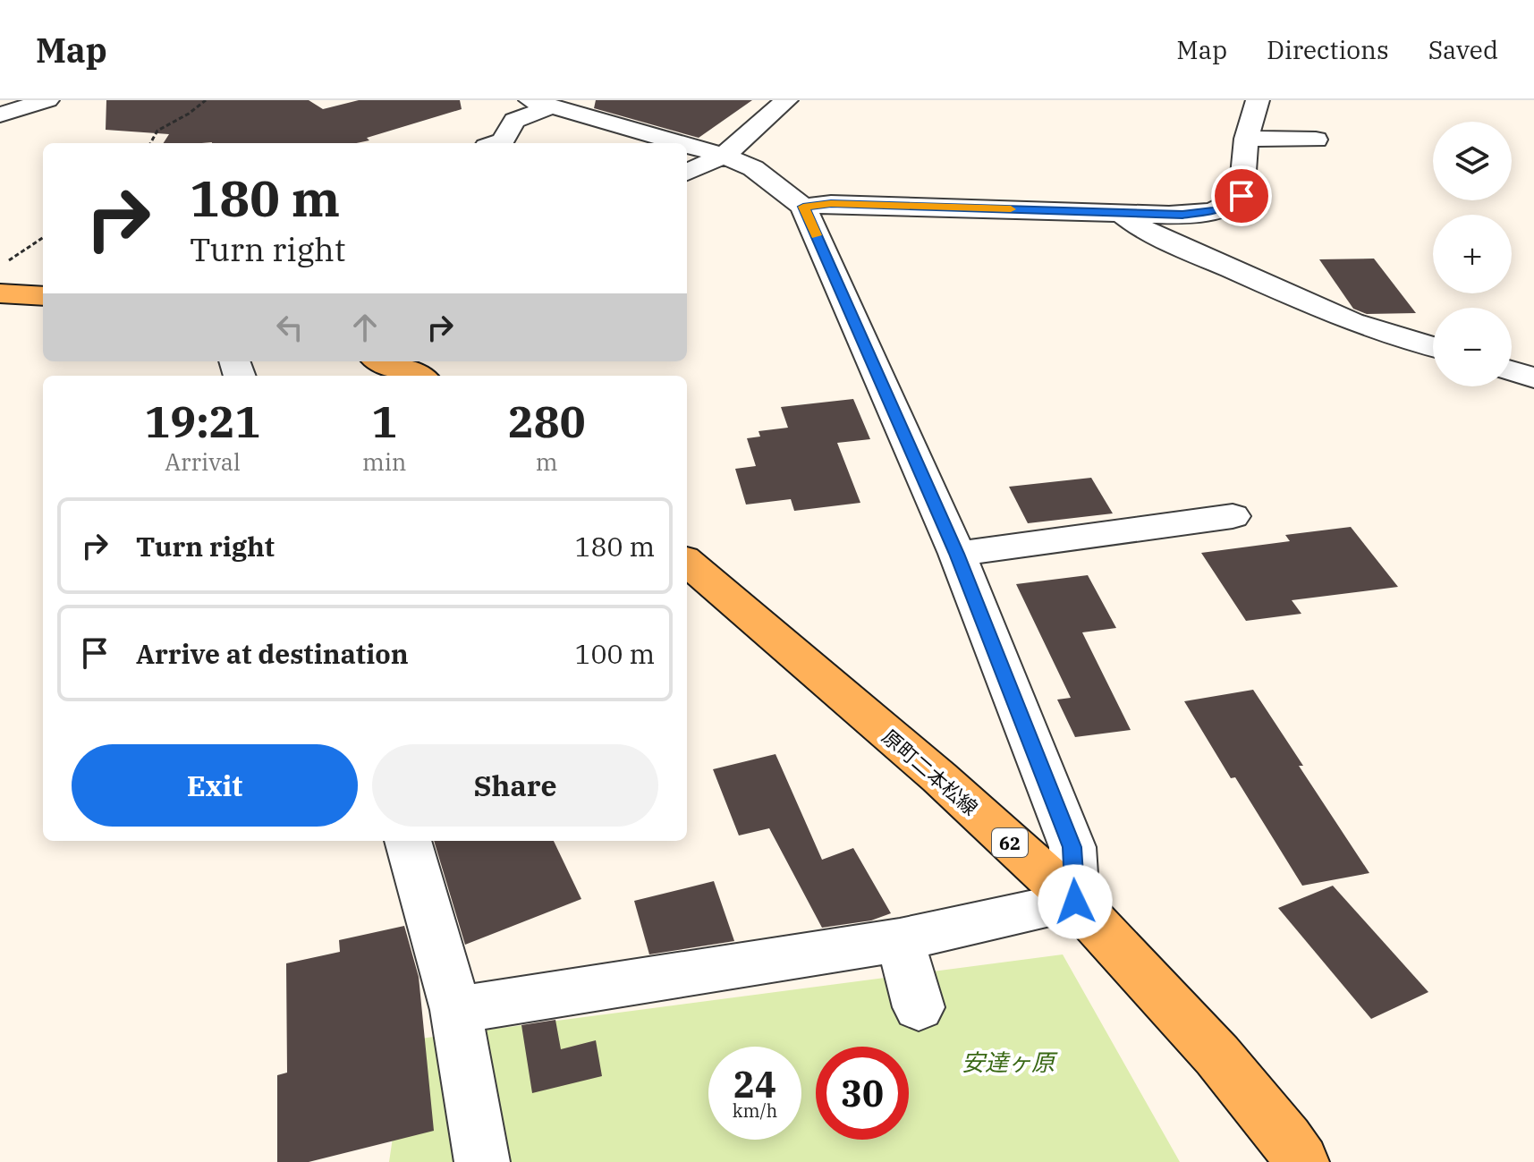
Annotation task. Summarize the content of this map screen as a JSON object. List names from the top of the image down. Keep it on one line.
{"streets":{"main road":["原町二本松線","62"]},"parks":["安達ヶ原"],"page":{"header":"Map","nav":["Map","Directions","Saved"],"map_buttons":["+","−"],"turn":["180 m","Turn right"],"eta":["19:21","Arrival","1","min","280","m"],"list":[{"name":"Turn right","value":"180 m"},{"name":"Arrive at destination","value":"100 m"}],"buttons":["Exit","Share"],"speed":"24 km/h","limit":"30"}}
